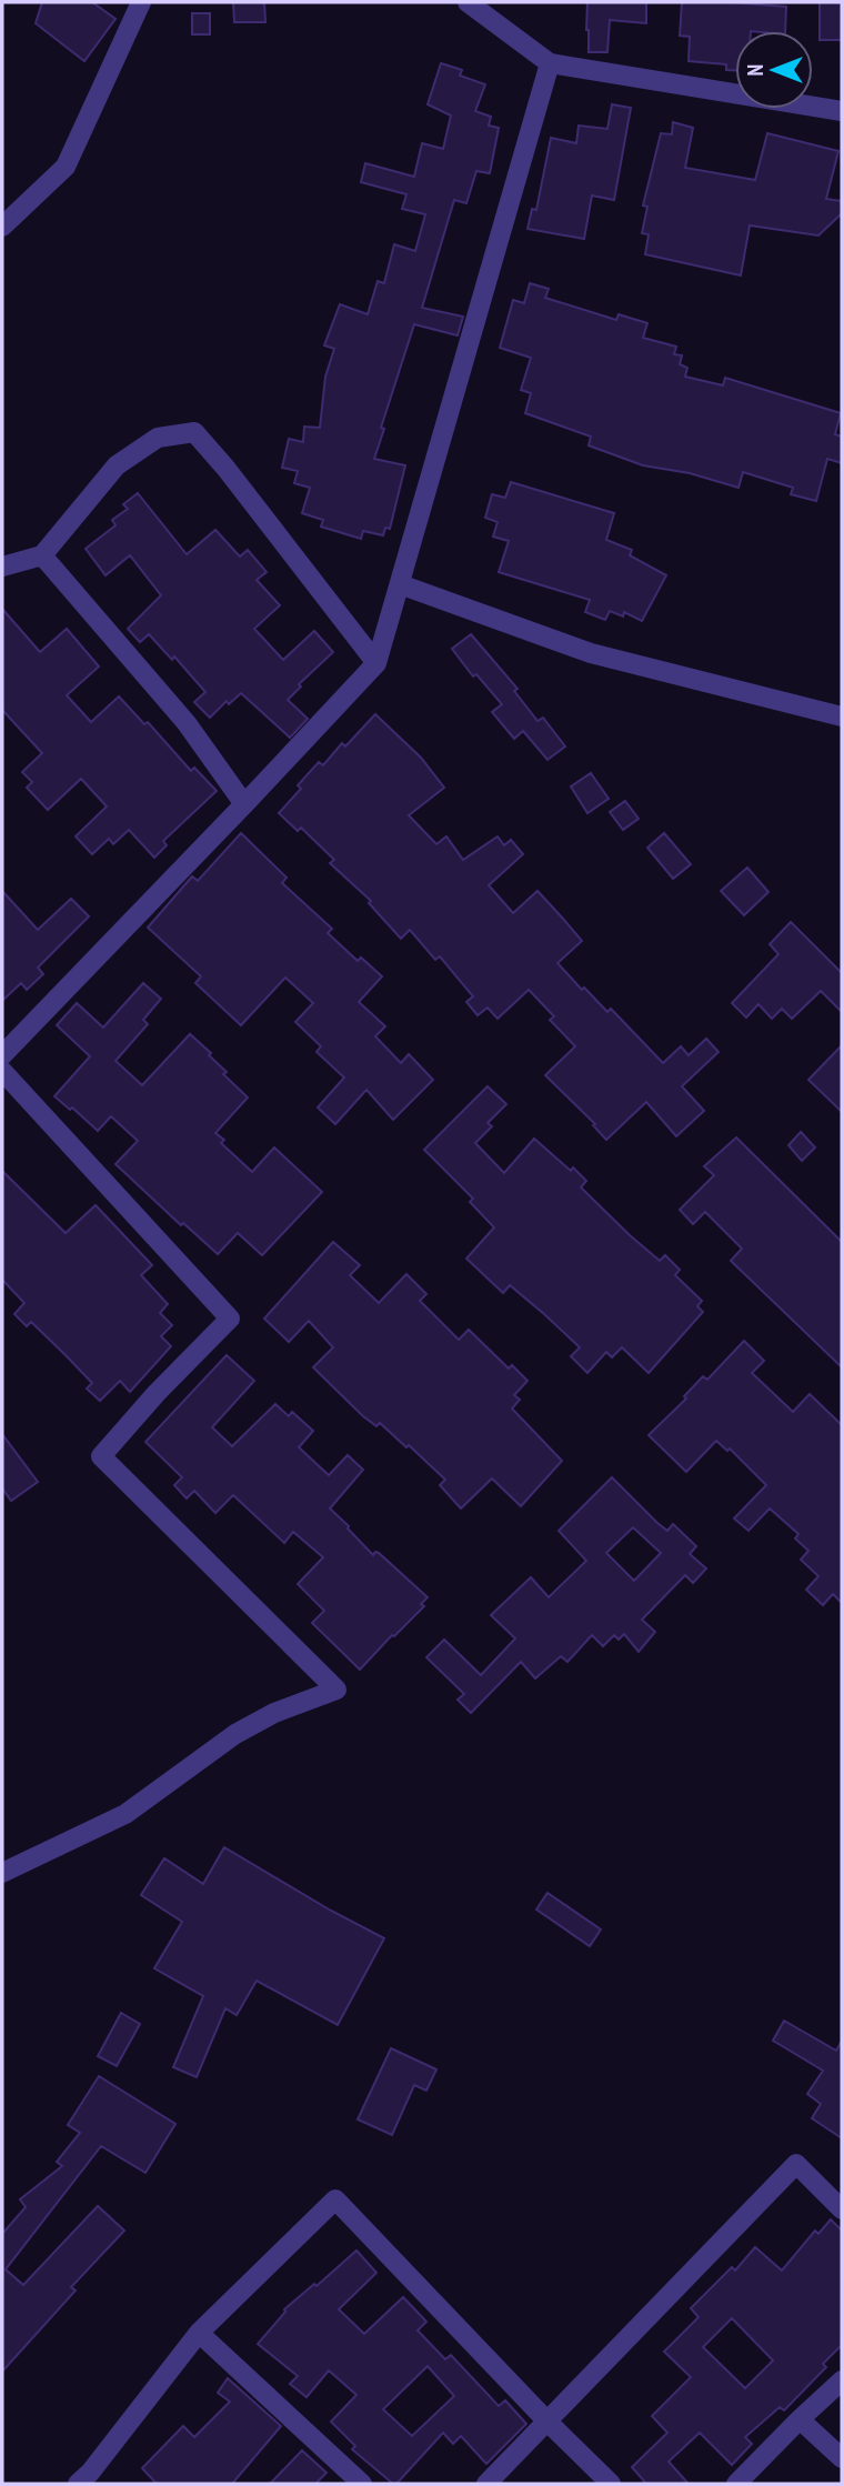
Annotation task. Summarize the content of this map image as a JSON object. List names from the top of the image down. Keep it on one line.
{"north":"left"}
